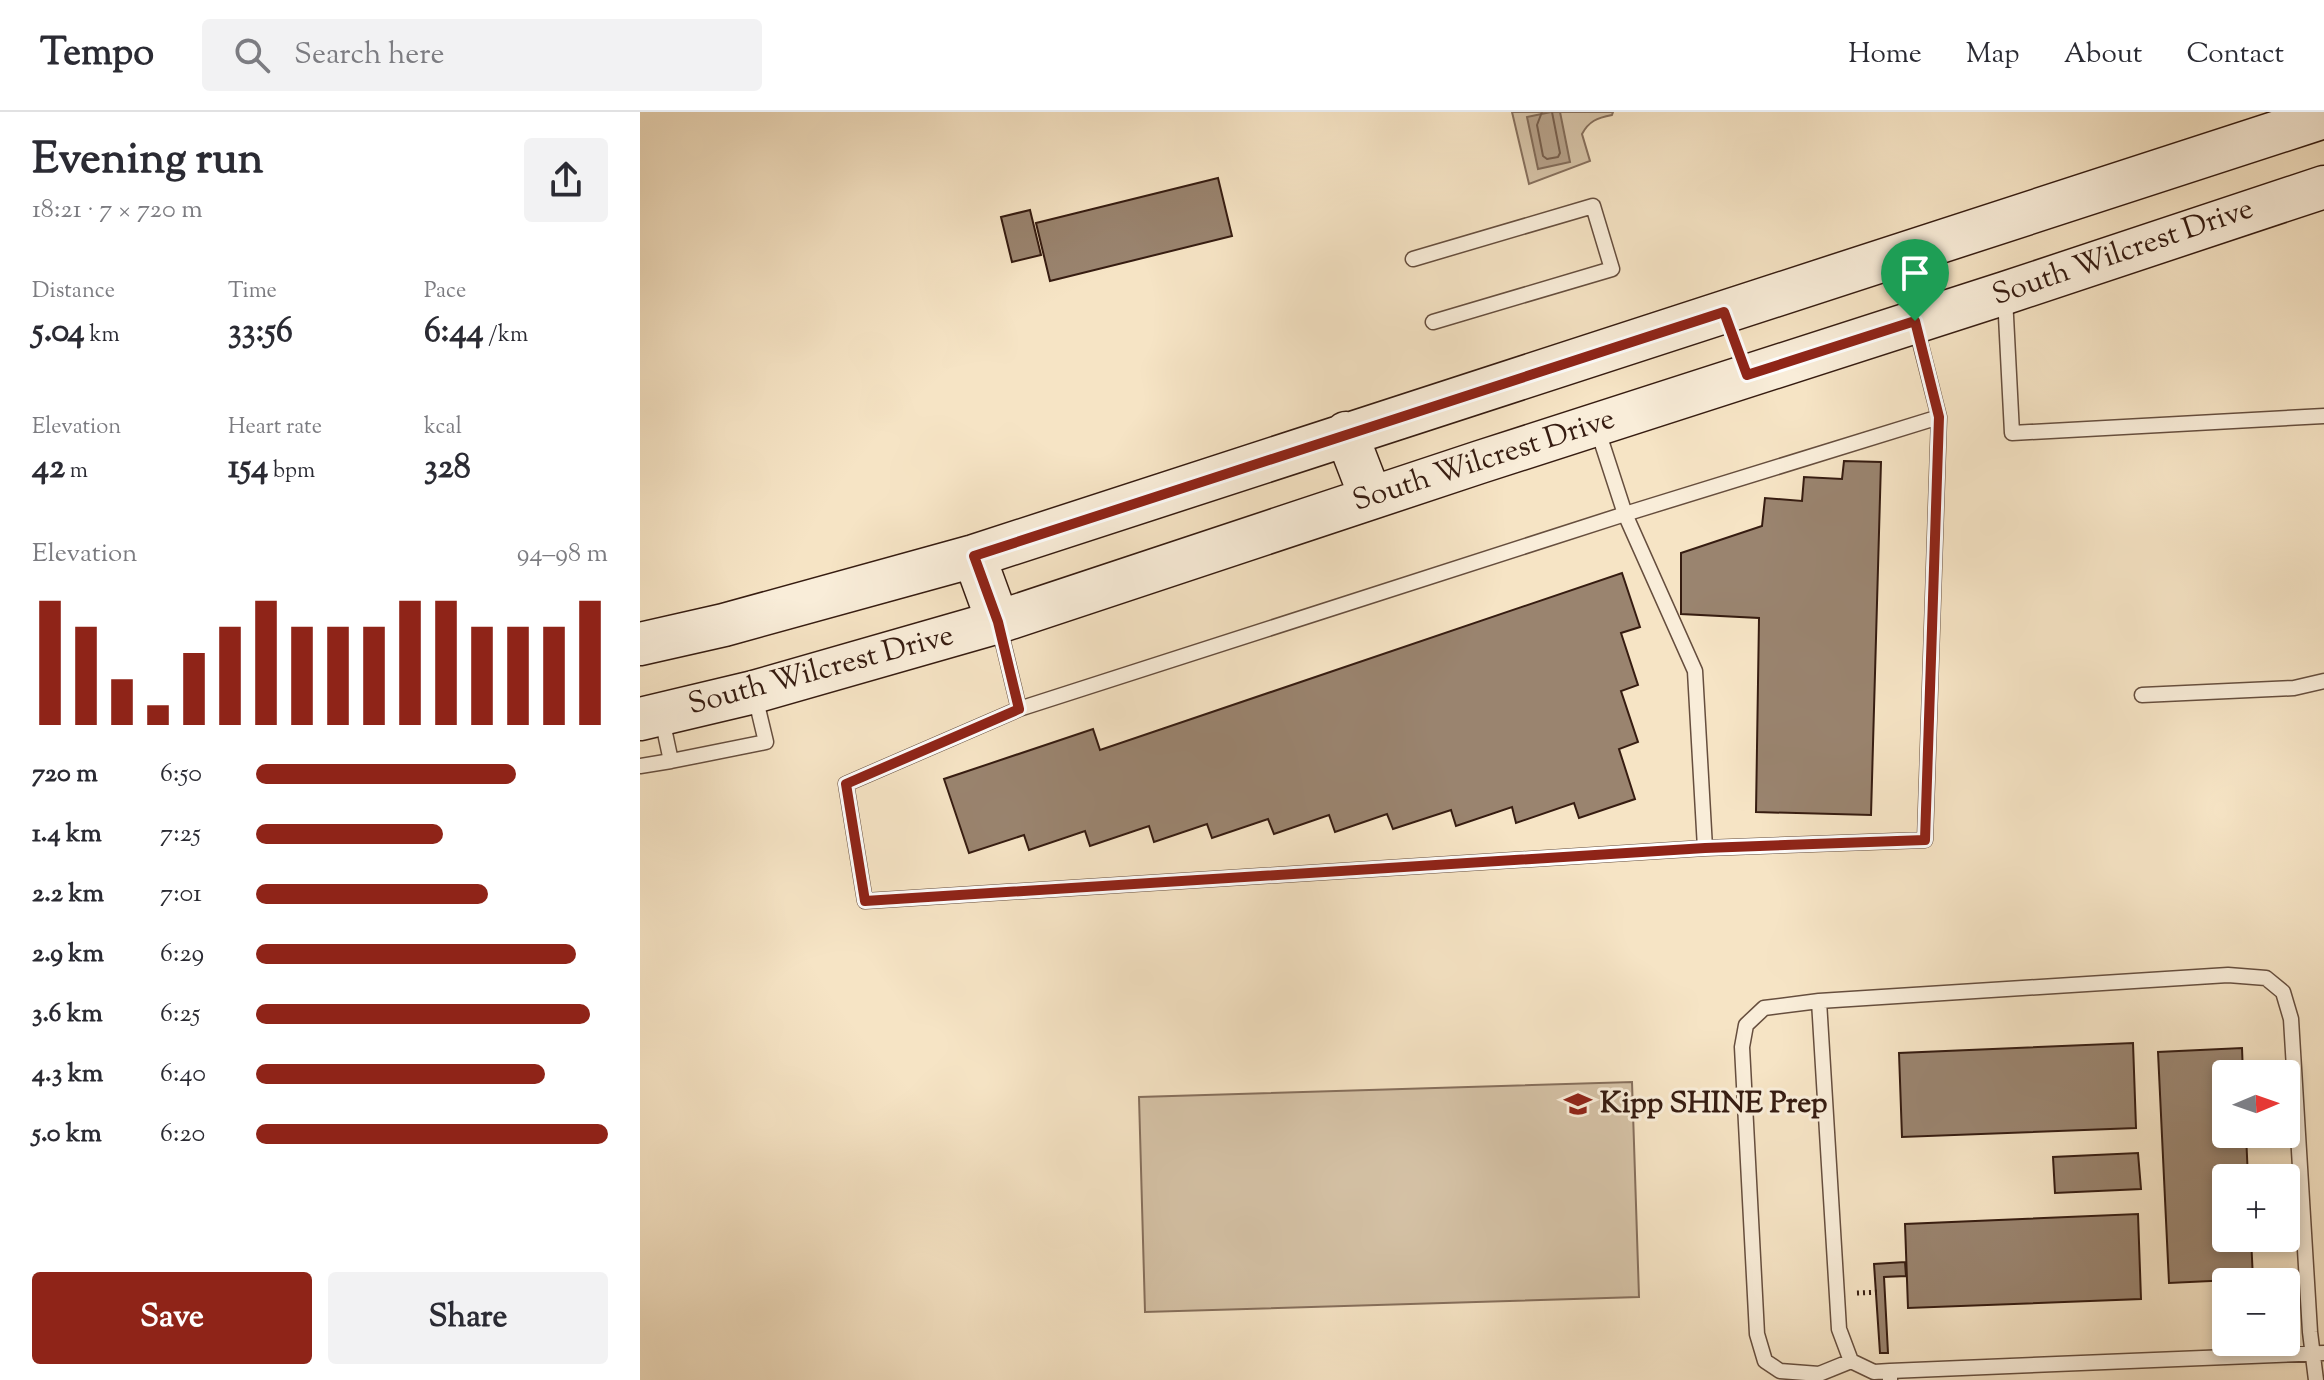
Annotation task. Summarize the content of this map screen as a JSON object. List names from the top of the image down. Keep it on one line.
{"streets":{"main road":["South Wilcrest Drive"]},"places":{"school or university":["Kipp SHINE Prep"]},"north":"right","page":{"header":"Tempo","search":"Search here","nav":["Home","Map","About","Contact"],"heading":["Evening run","18:21 · 7 × 720 m"],"stats":[["Distance","5.04 km"],["Time","33:56"],["Pace","6:44 /km"],["Elevation","42 m"],["Heart rate","154 bpm"],["kcal","328"]],"chart":["Elevation","94–98 m"],"list":[{"name":"720 m","note":"6:50"},{"name":"1.4 km","note":"7:25"},{"name":"2.2 km","note":"7:01"},{"name":"2.9 km","note":"6:29"},{"name":"3.6 km","note":"6:25"},{"name":"4.3 km","note":"6:40"},{"name":"5.0 km","note":"6:20"}],"map_buttons":["+","−"],"buttons":["Save","Share"]}}
